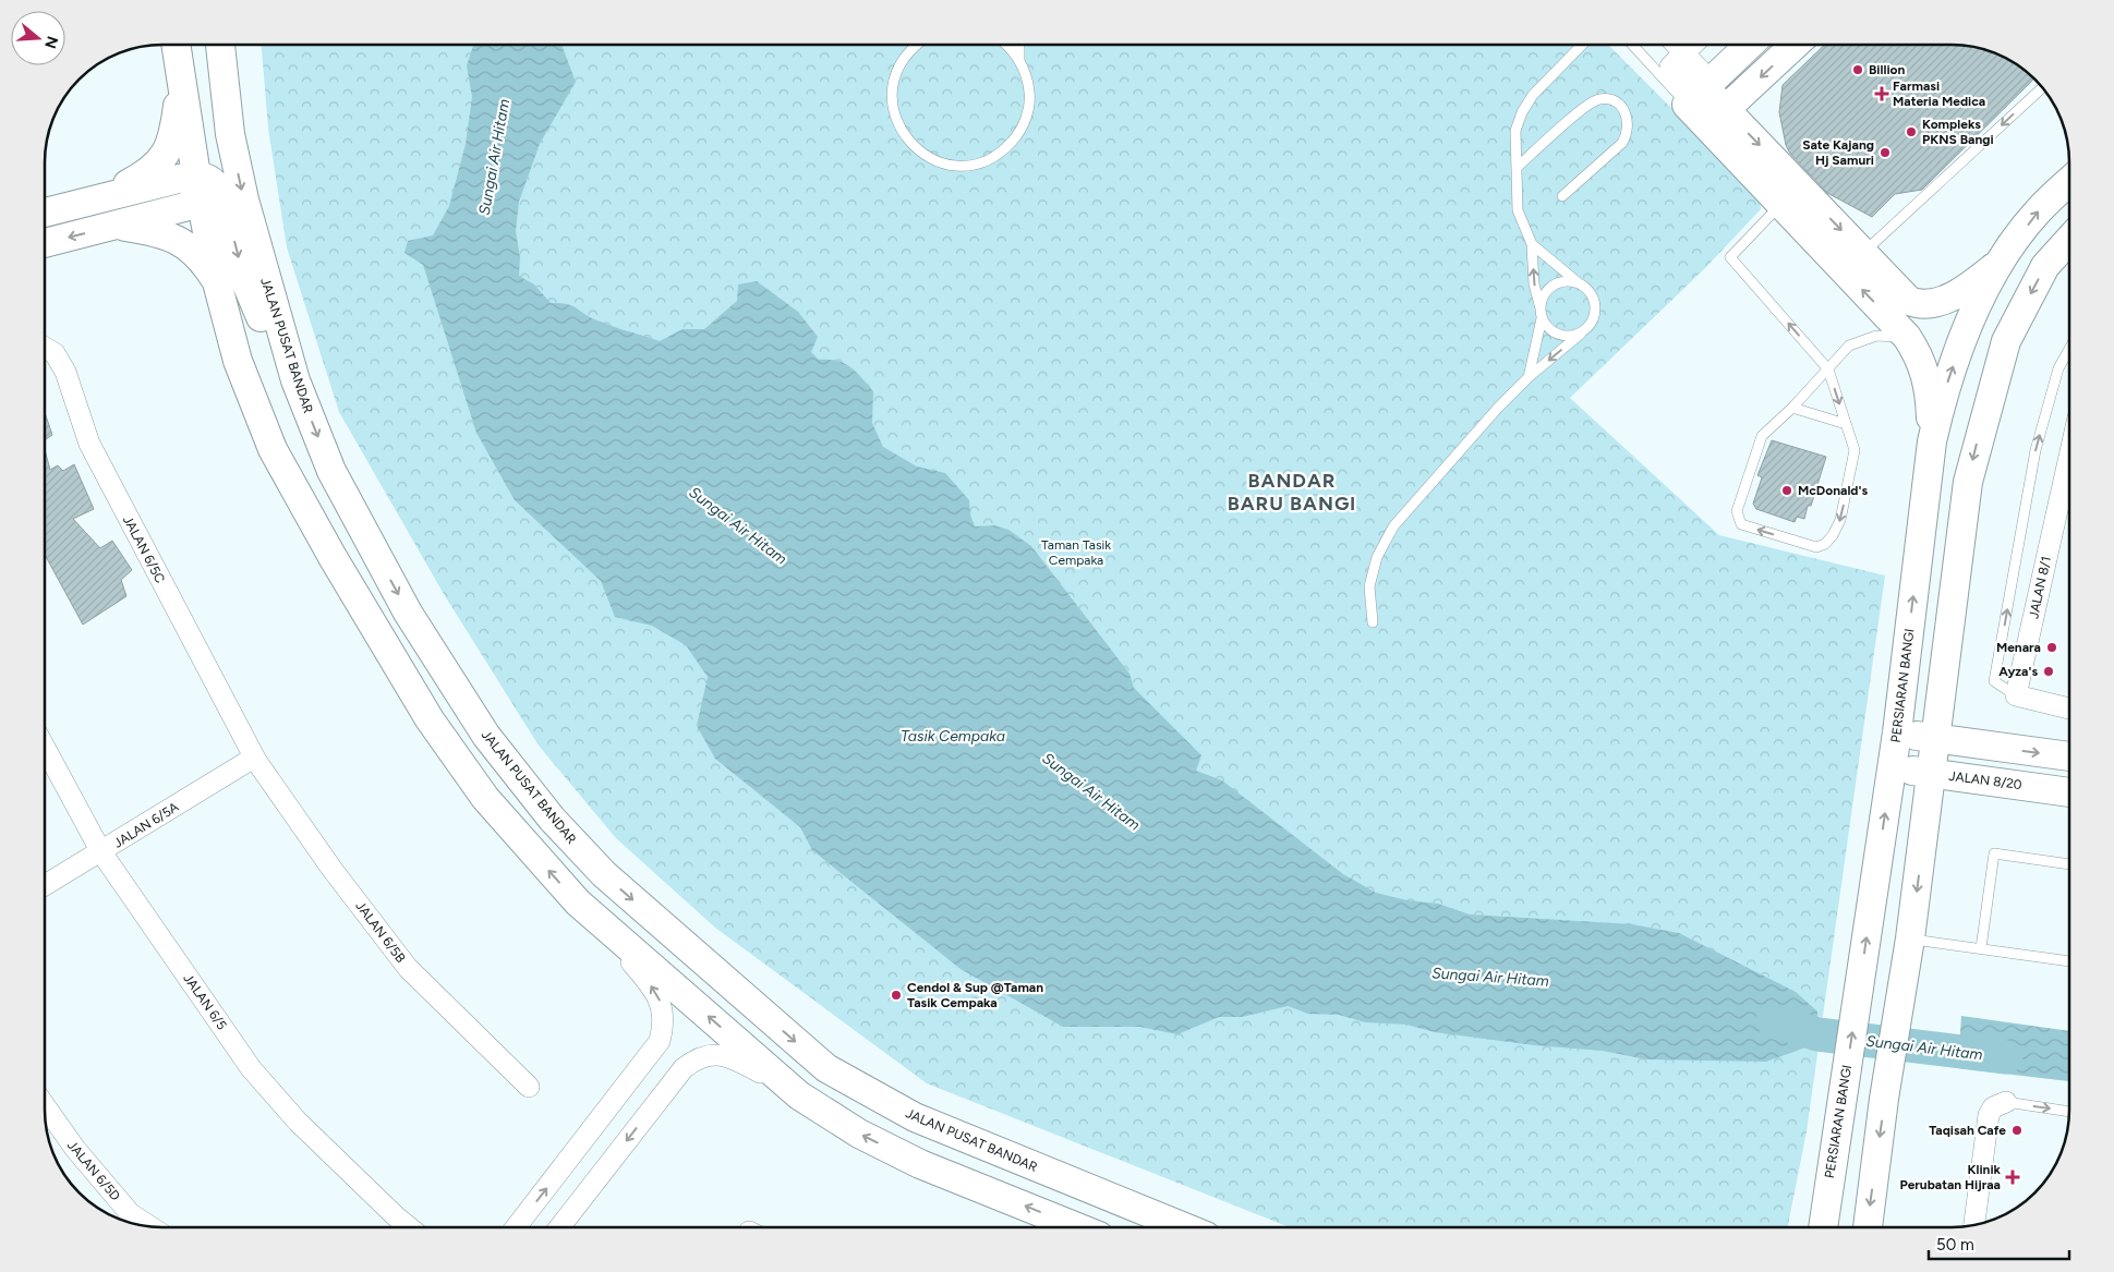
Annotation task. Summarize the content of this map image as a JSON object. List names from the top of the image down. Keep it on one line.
{"streets":{"main road":["JALAN PUSAT BANDAR","PERSIARAN BANGI","JALAN 8/20"],"street":["JALAN 6/5C","JALAN 8/1","JALAN 6/5A","JALAN 6/5B","JALAN 6/5","JALAN 6/5D"]},"crossings":[["JALAN 6/5C","JALAN 6/5A"],["JALAN 6/5C","JALAN 6/5B"],["PERSIARAN BANGI","JALAN 8/20"],["JALAN 6/5A","JALAN 6/5B"],["JALAN 6/5A","JALAN 6/5"]],"districts":["BANDAR BARU BANGI"],"water":["Sungai Air Hitam","Tasik Cempaka"],"parks":["Taman Tasik Cempaka"],"places":{"other":["Billion","Kompleks PKNS Bangi","Sate Kajang Hj Samuri","McDonald's","Menara","Ayza's","Cendol & Sup @Taman Tasik Cempaka","Taqisah Cafe"],"health":["Farmasi Materia Medica","Klinik Perubatan Hijraa"]},"scale_bar":"50 m","north":"right"}
